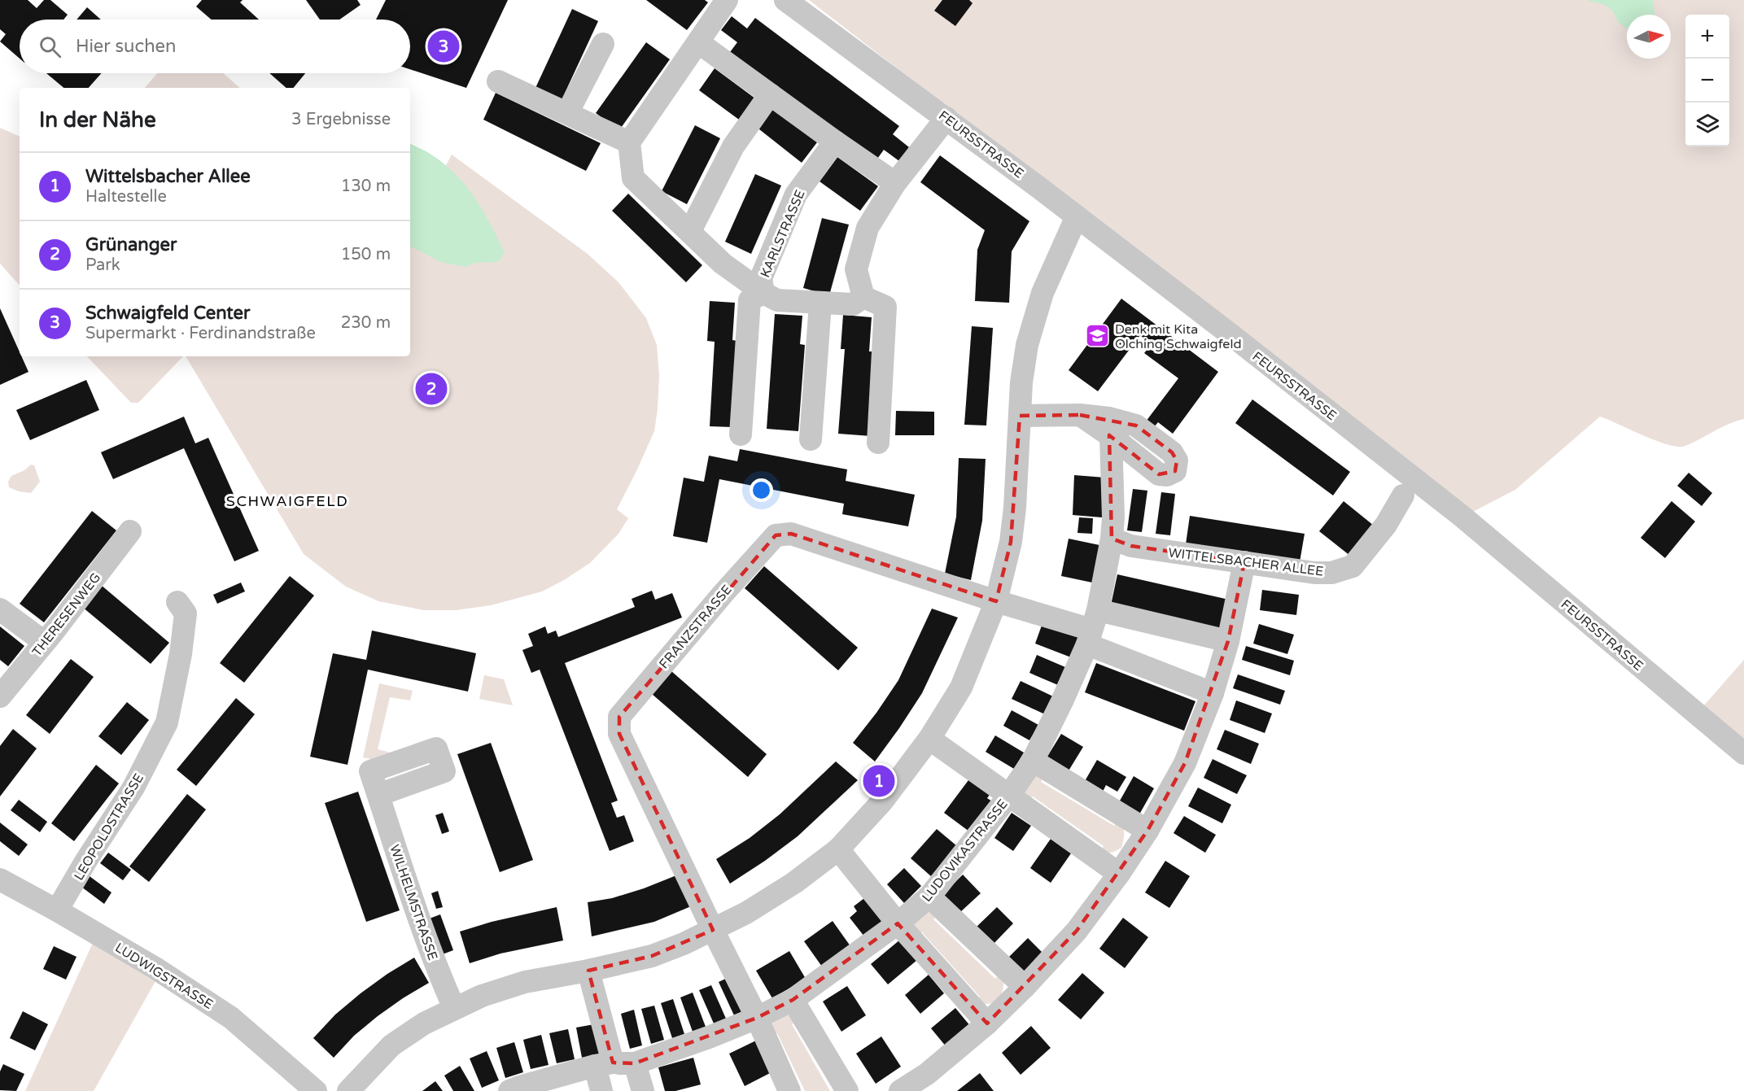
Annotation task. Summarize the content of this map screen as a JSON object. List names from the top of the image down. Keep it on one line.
{"streets":{"street":["FEURSSTRASSE","KARLSTRASSE","WITTELSBACHER ALLEE","THERESENWEG","FRANZSTRASSE","LEOPOLDSTRASSE","LUDOVIKASTRASSE","WILHELMSTRASSE","LUDWIGSTRASSE"]},"crossings":[["FRANZSTRASSE","LUDOVIKASTRASSE"],["LEOPOLDSTRASSE","LUDWIGSTRASSE"]],"districts":["SCHWAIGFELD"],"places":{"school or university":["Denk mit Kita Olching Schwaigfeld"]},"north":"right","page":{"map_buttons":["+","−"],"search":"Hier suchen","pins":["3","2","1"],"heading":["In der Nähe","3 Ergebnisse"],"list":[{"mark":"1","name":"Wittelsbacher Allee","note":"Haltestelle","value":"130 m"},{"mark":"2","name":"Grünanger","note":"Park","value":"150 m"},{"mark":"3","name":"Schwaigfeld Center","note":"Supermarkt · Ferdinandstraße","value":"230 m"}]}}
